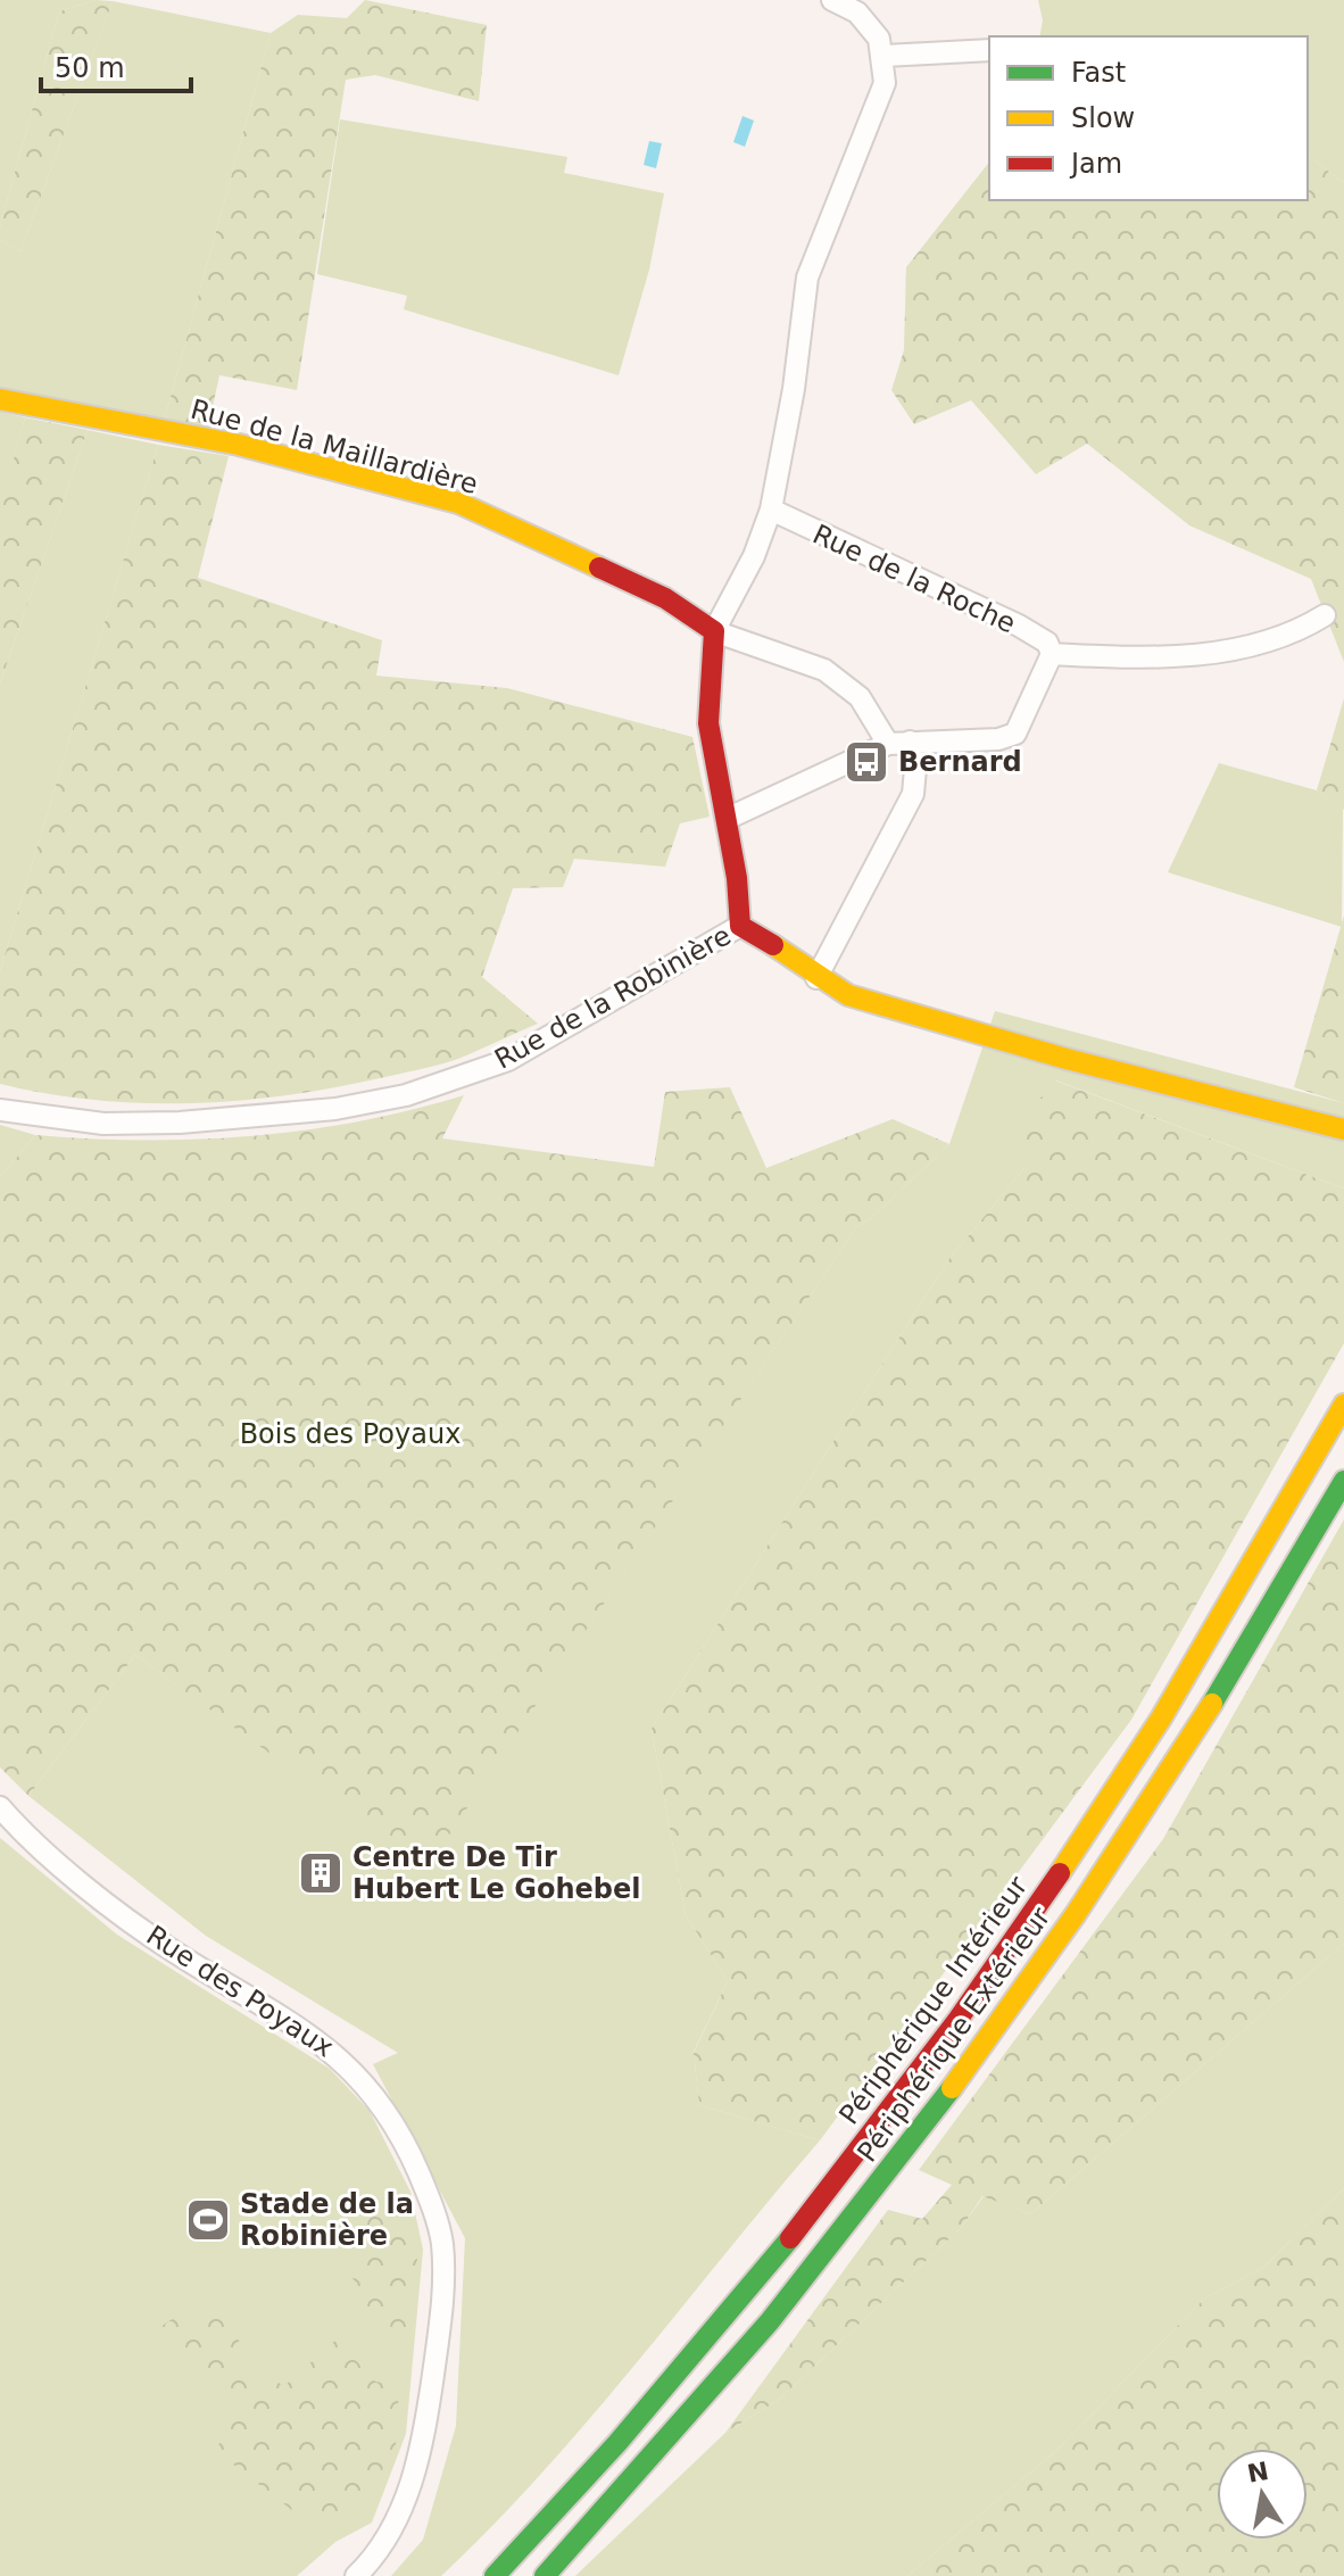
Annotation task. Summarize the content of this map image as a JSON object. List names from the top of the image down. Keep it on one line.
{"streets":{"main road":["Rue de la Maillardière","Périphérique Intérieur","Périphérique Extérieur"],"street":["Rue de la Roche","Rue de la Robinière","Rue des Poyaux"]},"parks":["Bois des Poyaux"],"places":{"bus stop":["Bernard"],"building":["Centre De Tir Hubert Le Gohebel"],"sports":["Stade de la Robinière"]},"legend":["Fast","Slow","Jam"],"scale_bar":"50 m","north":"top"}
